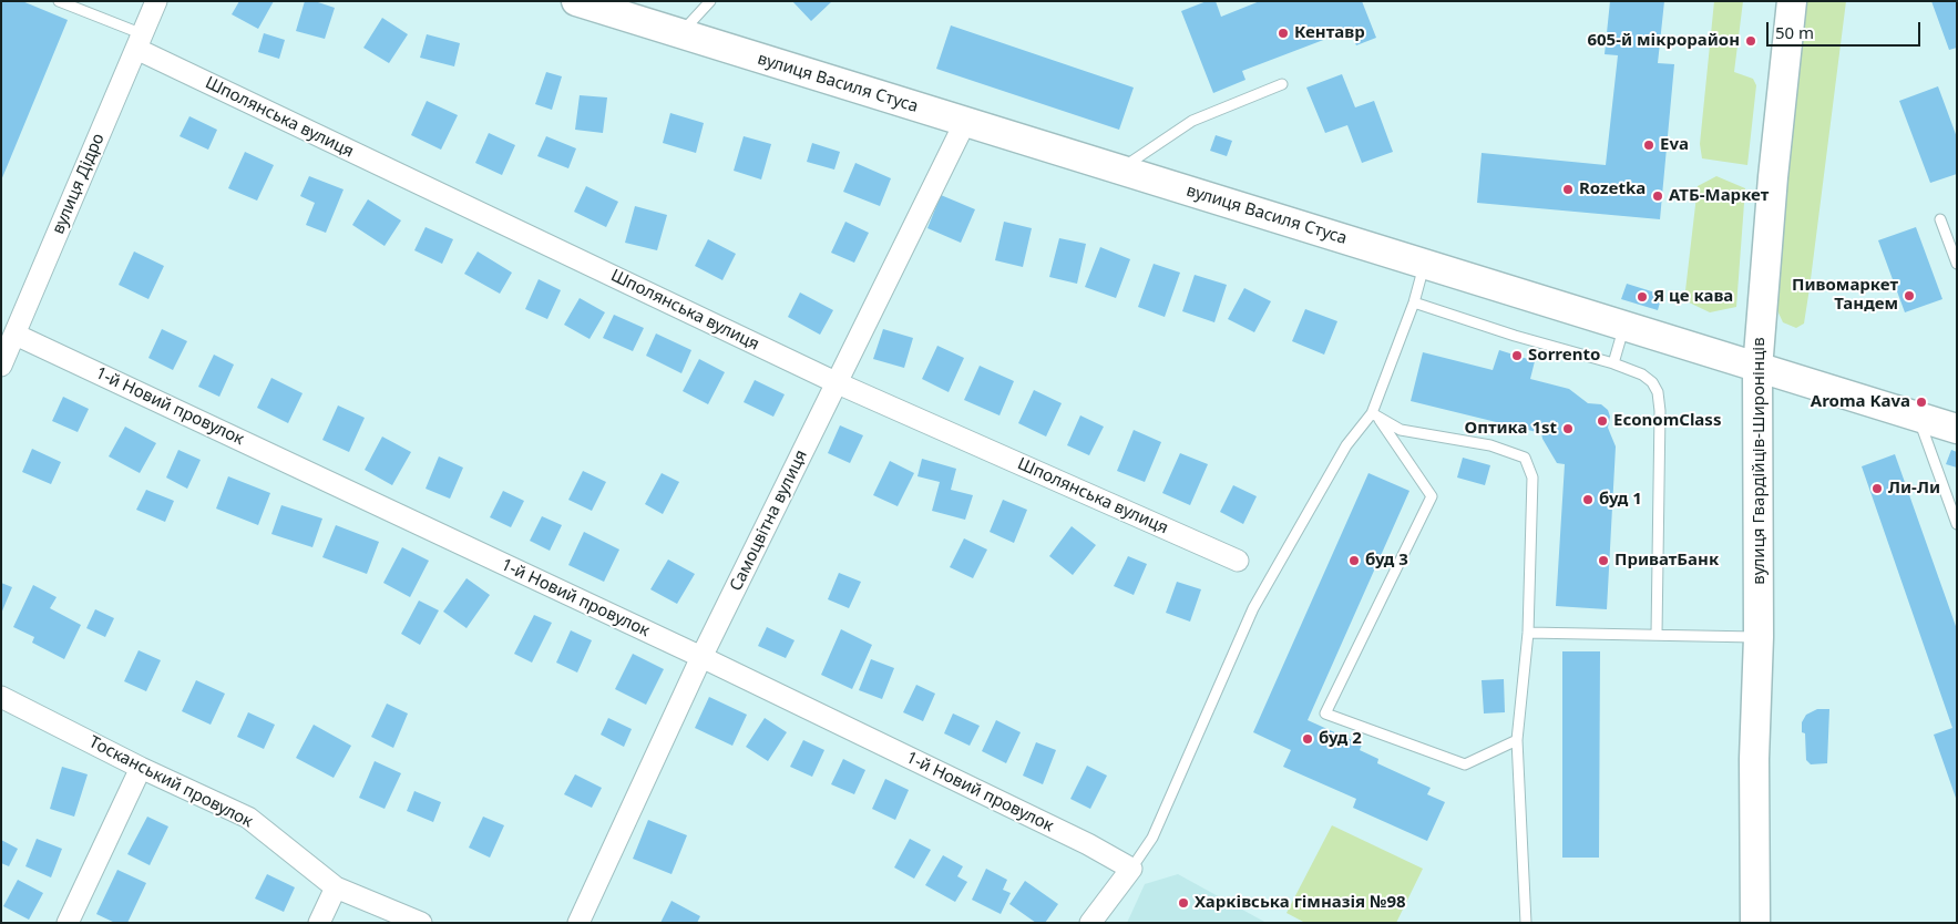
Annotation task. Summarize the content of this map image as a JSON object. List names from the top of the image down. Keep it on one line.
{"streets":{"street":["вулиця Василя Стуса","Шполянська вулиця","вулиця Дідро","1-й Новий провулок","вулиця Гвардійців-Широнінців","Самоцвітна вулиця","Тосканський провулок"]},"crossings":[["вулиця Василя Стуса","вулиця Гвардійців-Широнінців"],["вулиця Василя Стуса","Самоцвітна вулиця"],["Шполянська вулиця","вулиця Дідро"],["Шполянська вулиця","Самоцвітна вулиця"],["вулиця Дідро","1-й Новий провулок"],["1-й Новий провулок","Самоцвітна вулиця"]],"places":["Кентавр","605-й мікрорайон","Eva","Rozetka","АТБ-Маркет","Пивомаркет Тандем","Я це кава","Sorrento","Aroma Kava","EconomClass","Оптика 1st","Ли-Ли","буд 1","буд 3","ПриватБанк","буд 2","Харківська гімназія №98"],"scale_bar":"50 m"}
